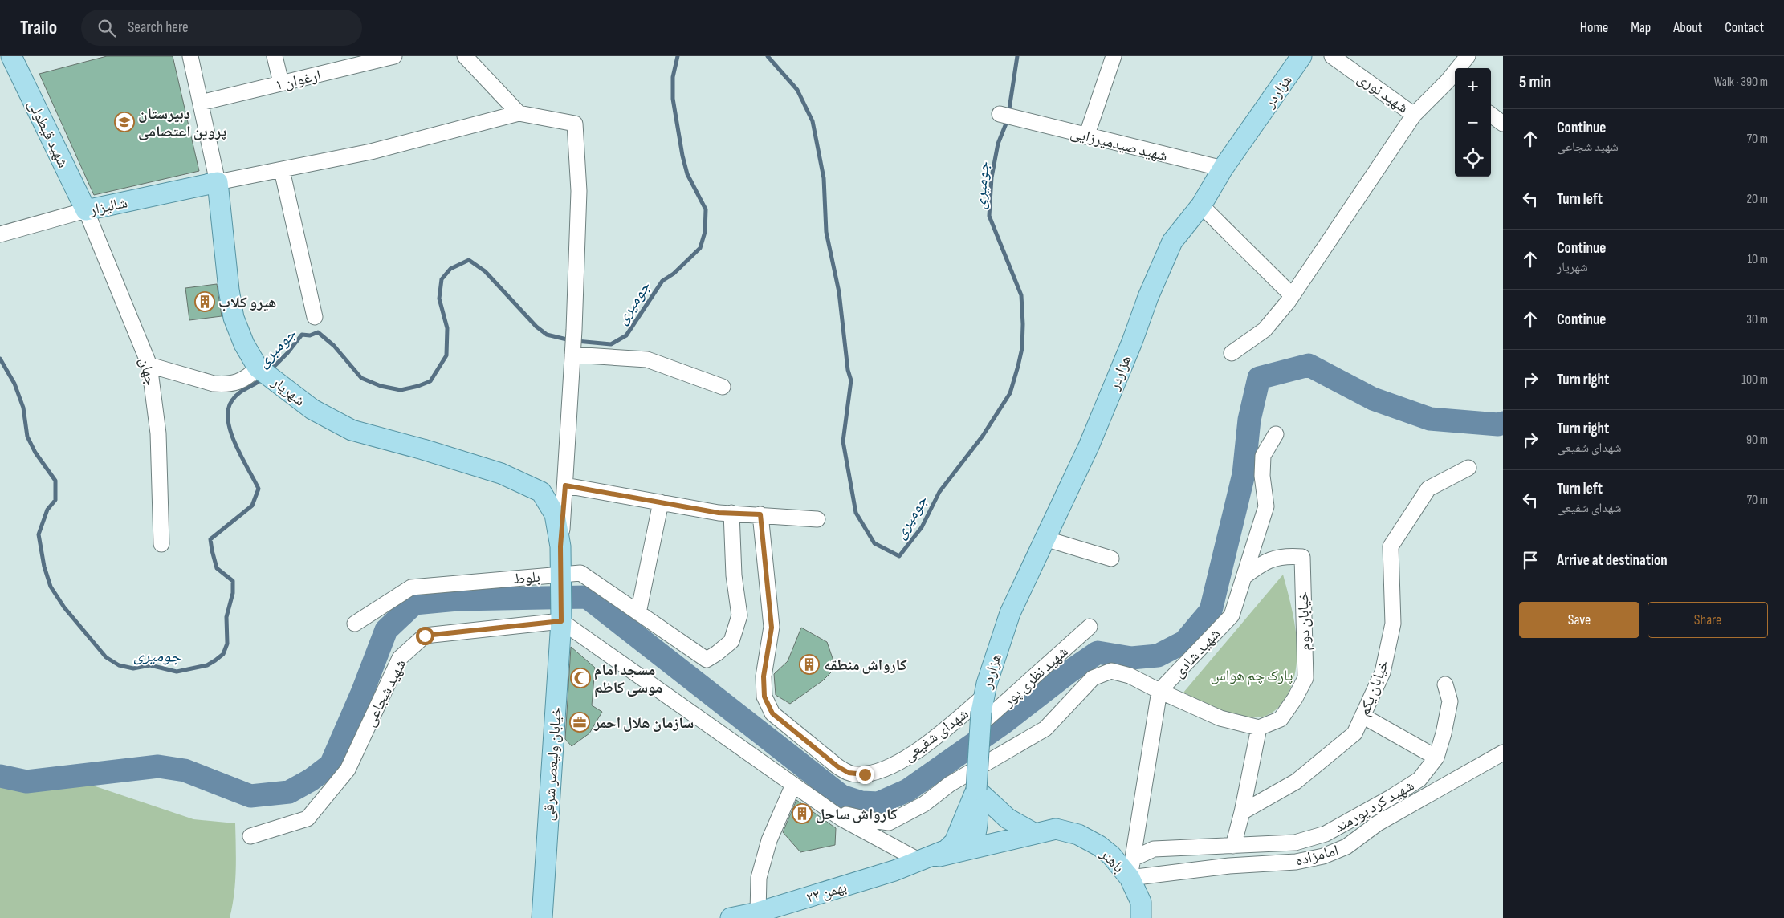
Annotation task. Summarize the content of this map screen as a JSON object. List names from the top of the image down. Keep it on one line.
{"streets":{"main road":["هزاردر","شهید قیطولی","شالیزار","شهریار","خیابان ولیعصر شرقی","باهنر","۲۲ بهمن"],"street":["ارغوان ۱","شهید نوری","شهید صیدمیرزایی","جهان","بلوط","خیابان دوم","شهید شادی","شهید نظری پور","خیابان یکم","شهید شجاعی","شهدای شفیعی","شهید کرد پورمند","امامزاده"]},"crossings":[["ارغوان ۱","شهریار"],["هزاردر","شهید صیدمیرزایی"],["هزاردر","شهید نظری پور"],["هزاردر","شهدای شفیعی"],["شهید قیطولی","شالیزار"],["شهید قیطولی","جهان"],["شالیزار","جهان"],["شالیزار","شهریار"],["شهریار","بلوط"],["شهریار","خیابان ولیعصر شرقی"],["بلوط","خیابان ولیعصر شرقی"],["خیابان دوم","شهید شادی"],["شهید نظری پور","شهدای شفیعی"],["شهید شجاعی","خیابان ولیعصر شرقی"],["شهید کرد پورمند","امامزاده"],["شهید کرد پورمند","باهنر"],["امامزاده","باهنر"]],"water":["جومیری"],"parks":["پارک چم هواس"],"places":{"school or university":["دبیرستان پروین اعتصامی"],"building":["هیرو کلاب","کارواش منطقه","کارواش ساحل"],"mosque":["مسجد امام موسی کاظم"],"office":["سازمان هلال احمر"]},"page":{"header":"Trailo","search":"Search here","nav":["Home","Map","About","Contact"],"heading":["5 min","Walk · 390 m"],"map_buttons":["+","−"],"list":[["Continue","شهید شجاعی","70 m"],["Turn left","20 m"],["Continue","شهریار","10 m"],["Continue","30 m"],["Turn right","100 m"],["Turn right","شهدای شفیعی","90 m"],["Turn left","شهدای شفیعی","70 m"],"Arrive at destination"],"buttons":["Save","Share"]}}
